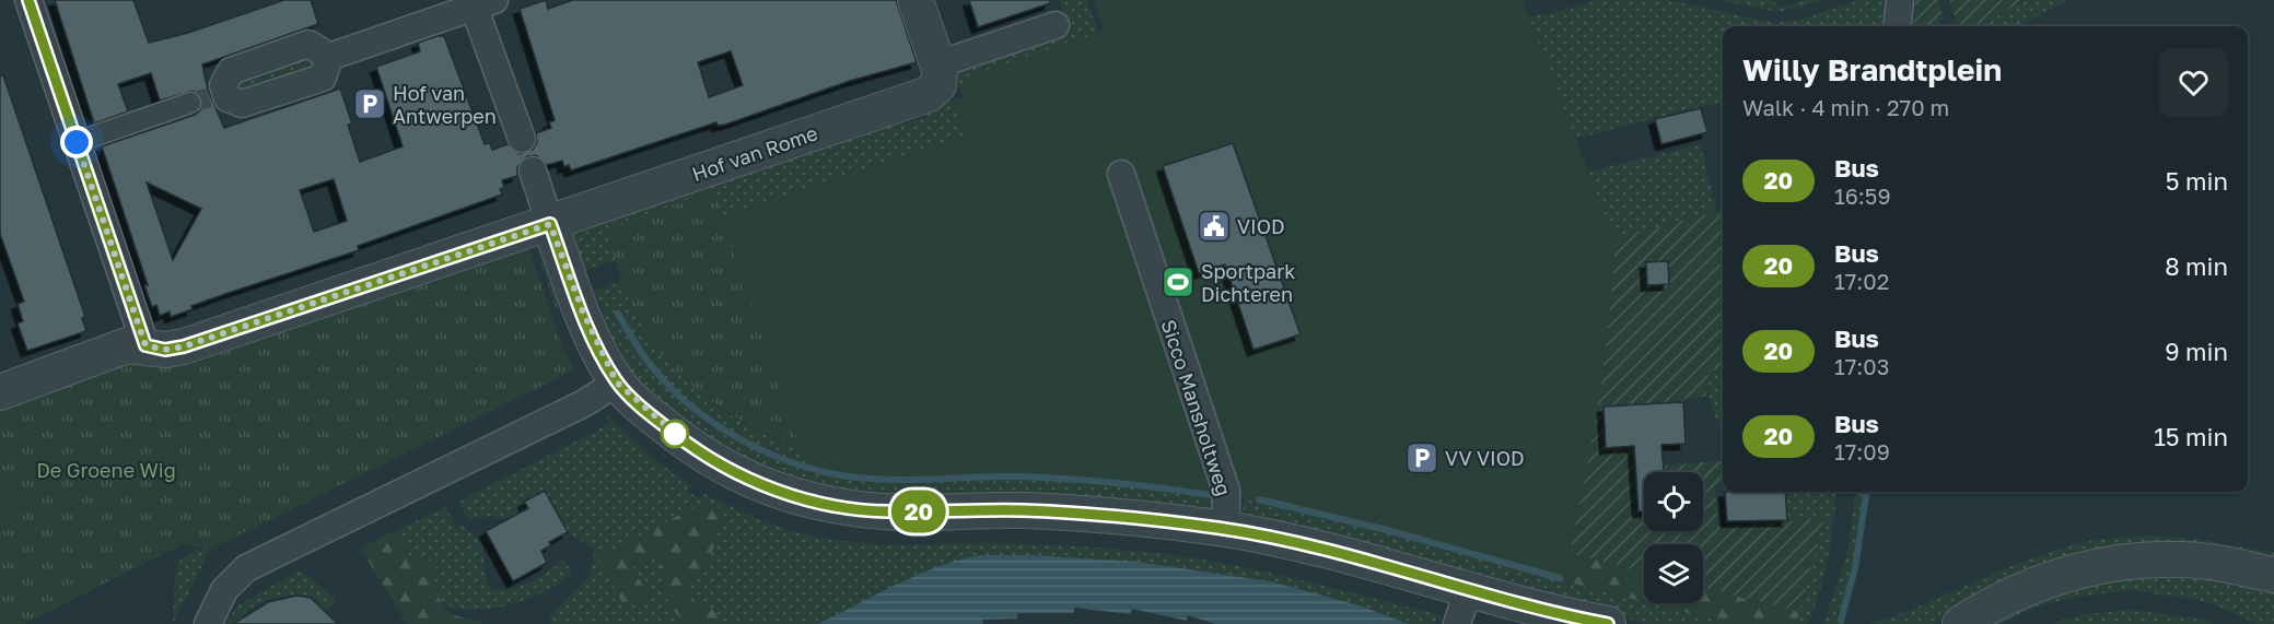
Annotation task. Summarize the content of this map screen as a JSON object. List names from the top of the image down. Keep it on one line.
{"streets":{"street":["Hof van Rome","Sicco Mansholtweg"]},"crossings":[["Hof van Rome","Sicco Mansholtweg"]],"parks":["De Groene Wig"],"places":{"parking":["Hof van Antwerpen","VV VIOD"],"public building":["VIOD"],"sports":["Sportpark Dichteren"]},"lines":["bus line 20"],"page":{"on_map":"20","heading":["Willy Brandtplein","Walk · 4 min · 270 m"],"list":[{"mark":"20","name":"Bus","note":"16:59","value":"5 min"},{"mark":"20","name":"Bus","note":"17:02","value":"8 min"},{"mark":"20","name":"Bus","note":"17:03","value":"9 min"},{"mark":"20","name":"Bus","note":"17:09","value":"15 min"}]}}
